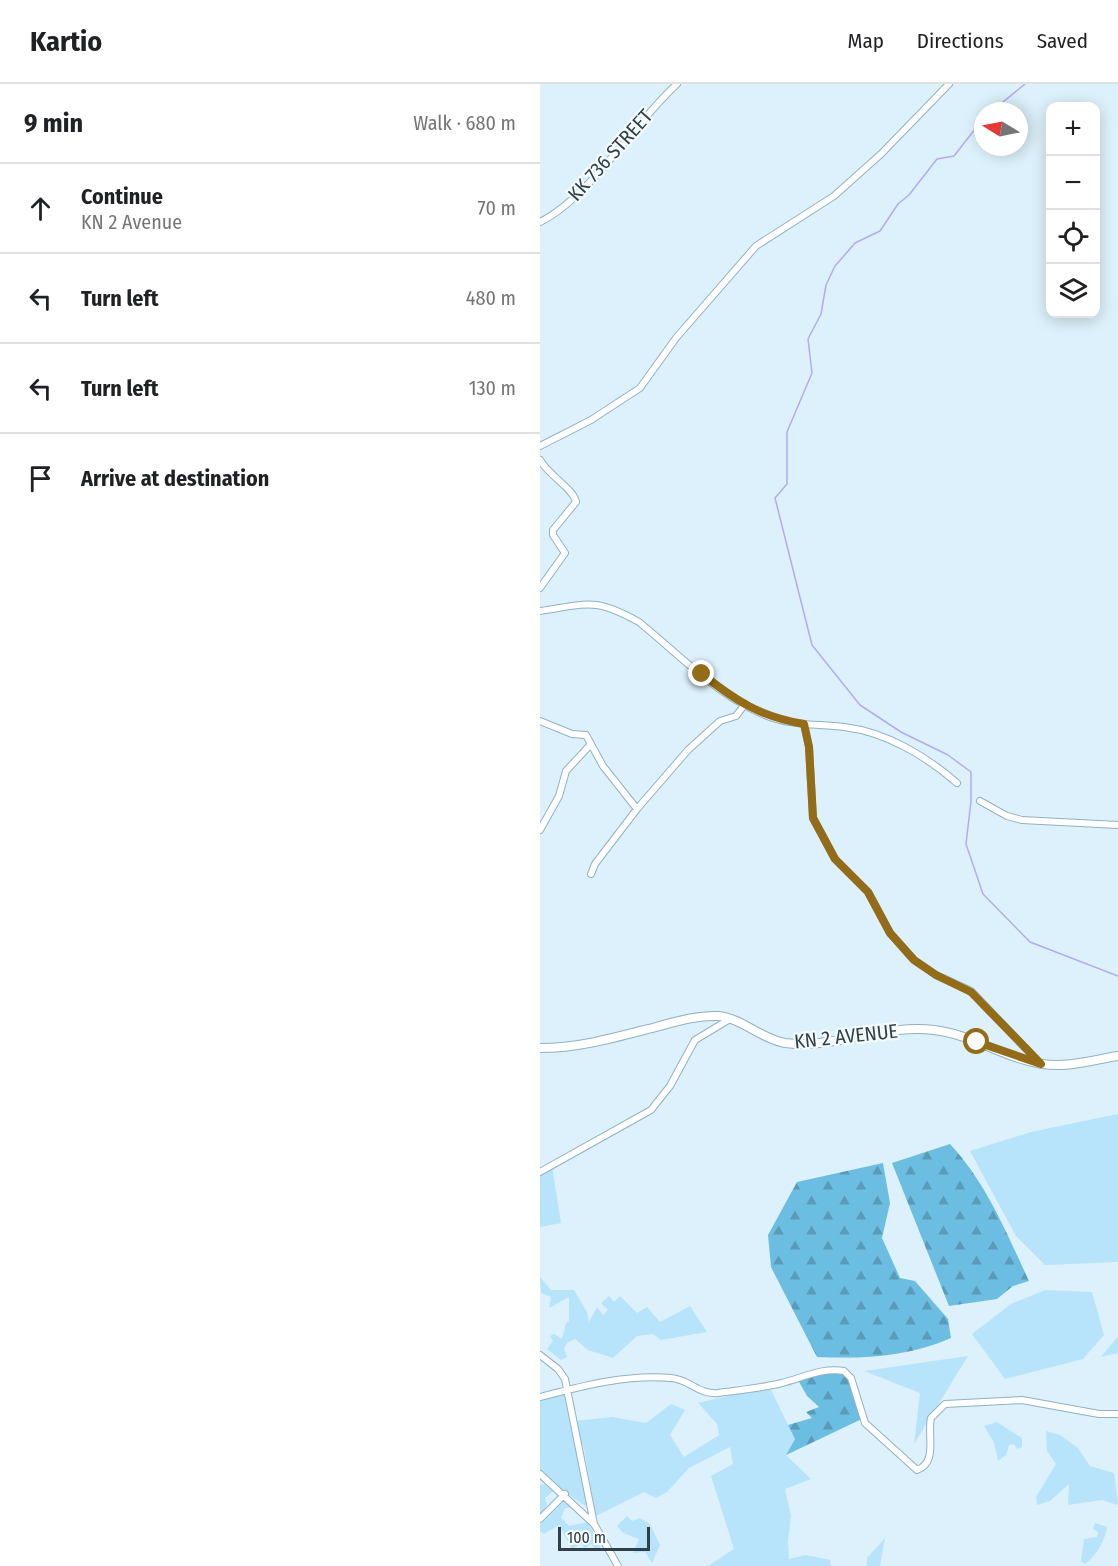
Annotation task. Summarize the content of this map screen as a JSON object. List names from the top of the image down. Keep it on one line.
{"streets":{"main road":["KN 2 AVENUE"],"street":["KK 736 STREET"]},"scale_bar":"100 m","north":"left","page":{"header":"Kartio","nav":["Map","Directions","Saved"],"heading":["9 min","Walk · 680 m"],"map_buttons":["+","−"],"list":[["Continue","KN 2 Avenue","70 m"],["Turn left","480 m"],["Turn left","130 m"],"Arrive at destination"],"scale":"100 m"}}
